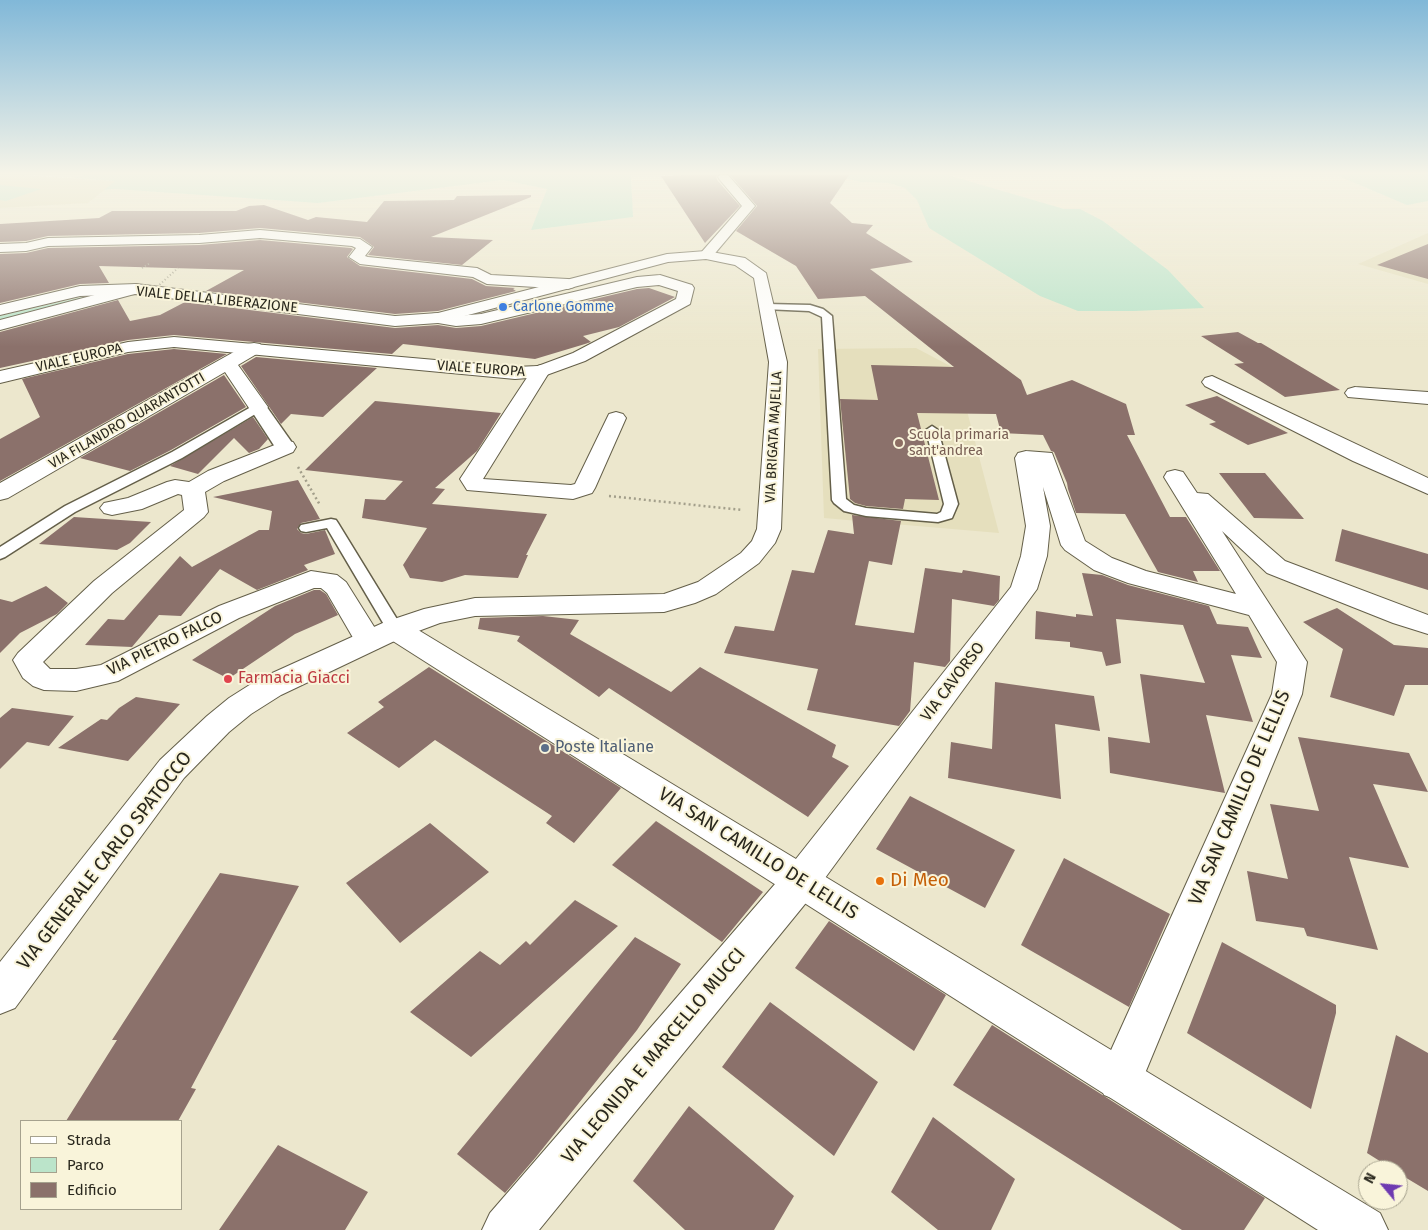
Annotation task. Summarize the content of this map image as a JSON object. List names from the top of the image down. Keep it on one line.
{"streets":{"street":["VIALE DELLA LIBERAZIONE","VIALE EUROPA","VIA FILANDRO QUARANTOTTI","VIA BRIGATA MAJELLA","VIA PIETRO FALCO","VIA CAVORSO","VIA SAN CAMILLO DE LELLIS","VIA GENERALE CARLO SPATOCCO","VIA LEONIDA E MARCELLO MUCCI"]},"crossings":[["VIALE DELLA LIBERAZIONE","VIALE EUROPA"],["VIALE DELLA LIBERAZIONE","VIA BRIGATA MAJELLA"],["VIALE EUROPA","VIA FILANDRO QUARANTOTTI"],["VIALE EUROPA","VIA BRIGATA MAJELLA"],["VIA BRIGATA MAJELLA","VIA PIETRO FALCO"],["VIA BRIGATA MAJELLA","VIA SAN CAMILLO DE LELLIS"],["VIA BRIGATA MAJELLA","VIA GENERALE CARLO SPATOCCO"],["VIA PIETRO FALCO","VIA SAN CAMILLO DE LELLIS"],["VIA PIETRO FALCO","VIA GENERALE CARLO SPATOCCO"],["VIA CAVORSO","VIA SAN CAMILLO DE LELLIS"],["VIA CAVORSO","VIA LEONIDA E MARCELLO MUCCI"],["VIA SAN CAMILLO DE LELLIS","VIA GENERALE CARLO SPATOCCO"],["VIA SAN CAMILLO DE LELLIS","VIA LEONIDA E MARCELLO MUCCI"]],"places":["Carlone Gomme","Scuola primaria sant'andrea","Farmacia Giacci","Poste Italiane","Di Meo"],"legend":["Strada","Parco","Edificio"],"north":"top left"}
